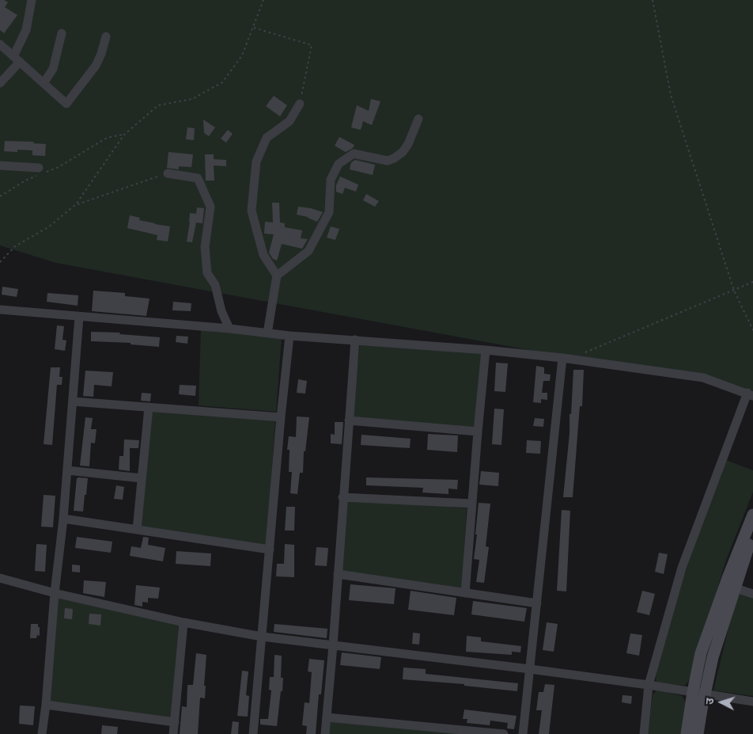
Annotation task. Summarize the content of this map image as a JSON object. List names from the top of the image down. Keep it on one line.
{"north":"left"}
